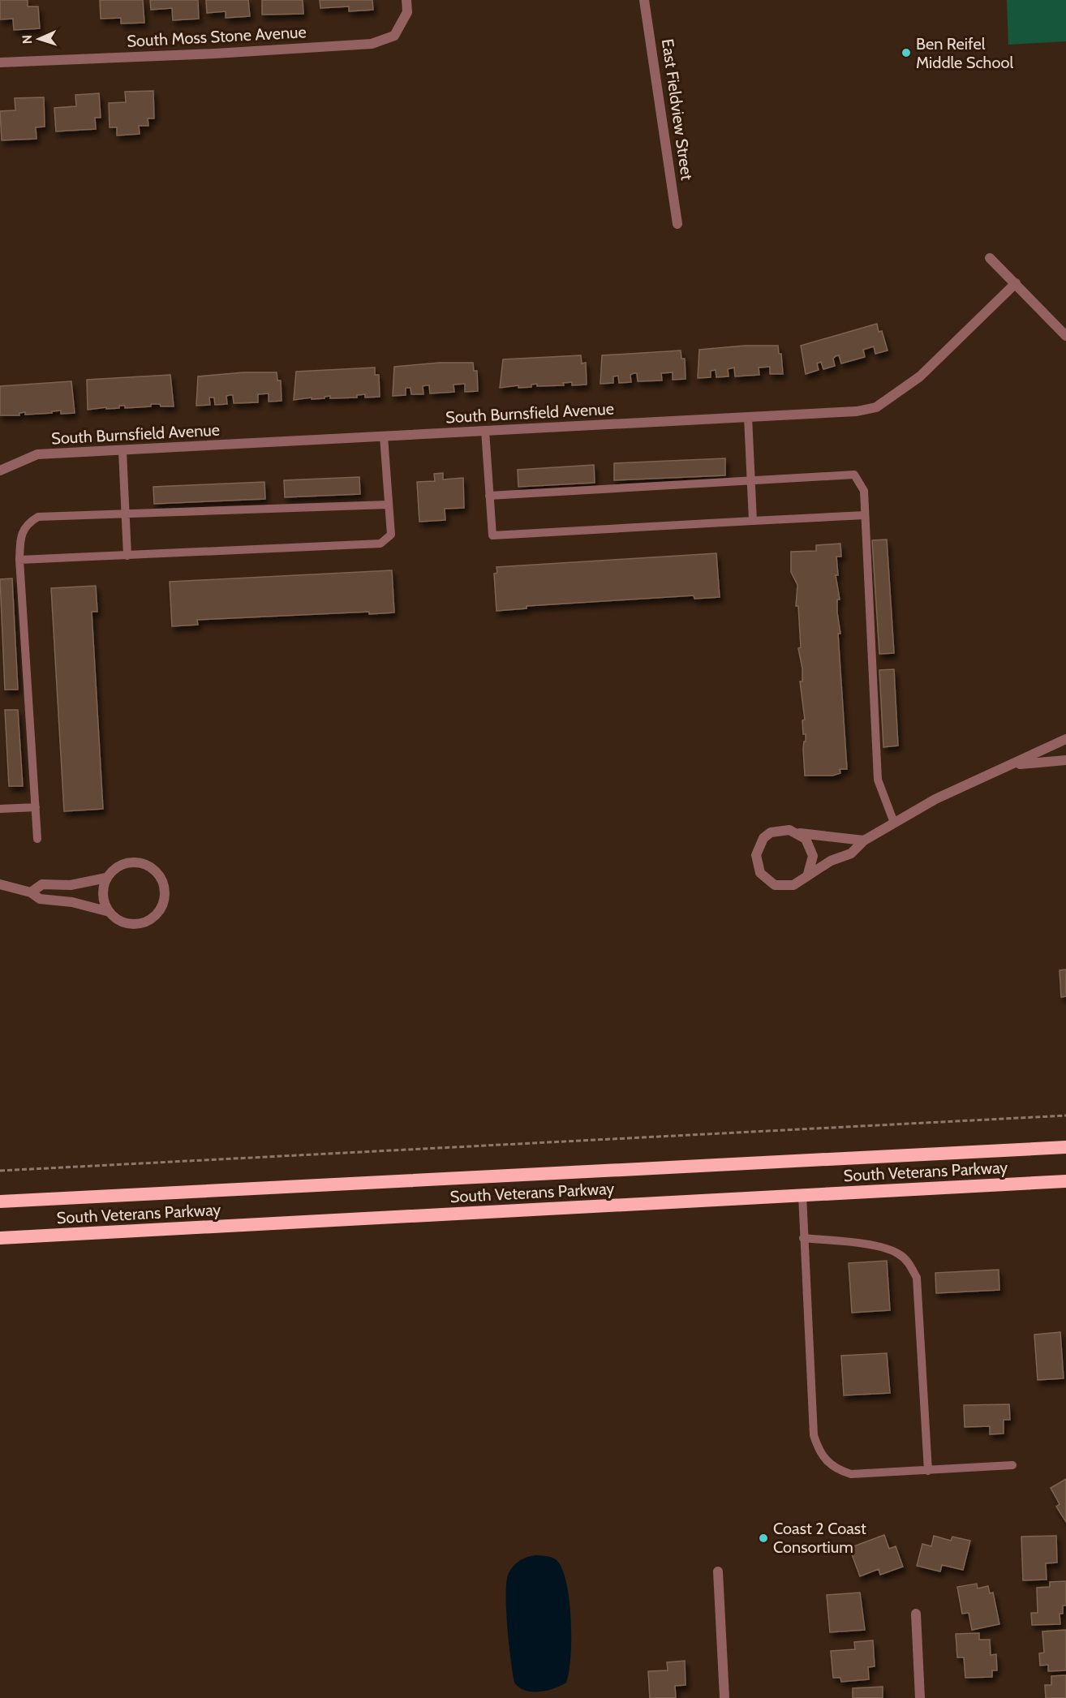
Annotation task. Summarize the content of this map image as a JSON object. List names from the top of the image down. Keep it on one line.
{"streets":{"highway":["South Veterans Parkway"],"street":["South Moss Stone Avenue","East Fieldview Street","South Burnsfield Avenue"]},"places":["Ben Reifel Middle School","Coast 2 Coast Consortium"],"north":"left"}
